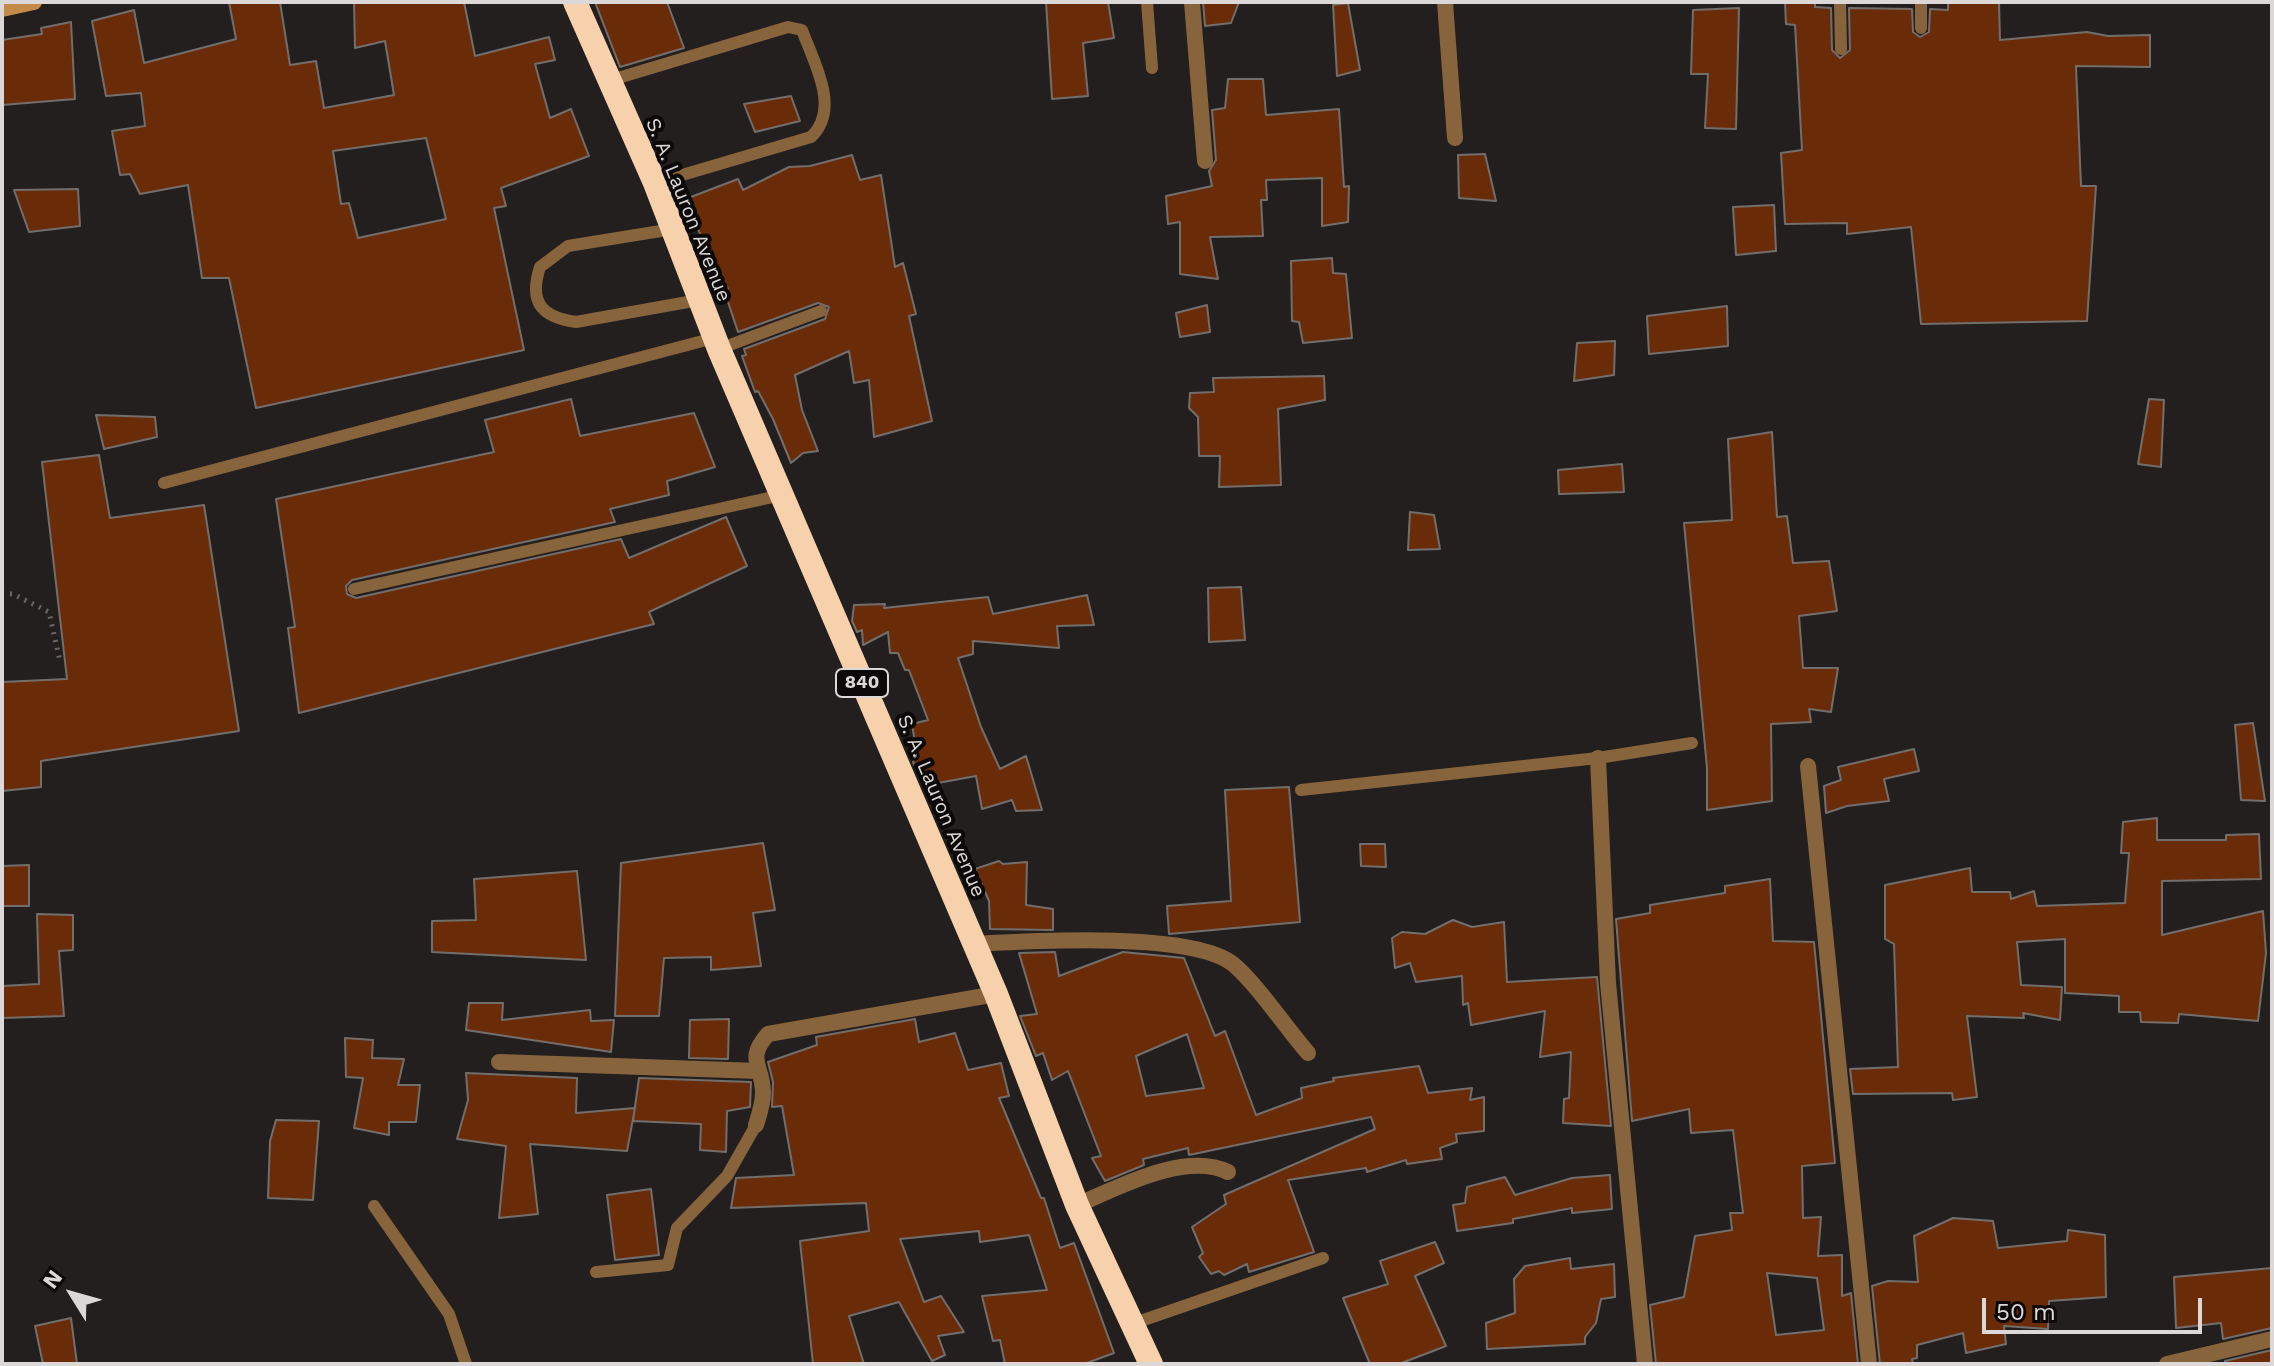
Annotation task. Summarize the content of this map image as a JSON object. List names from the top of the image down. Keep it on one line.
{"streets":{"highway":["S. A. Lauron Avenue","840"]},"scale_bar":"50 m","north":"top left"}
